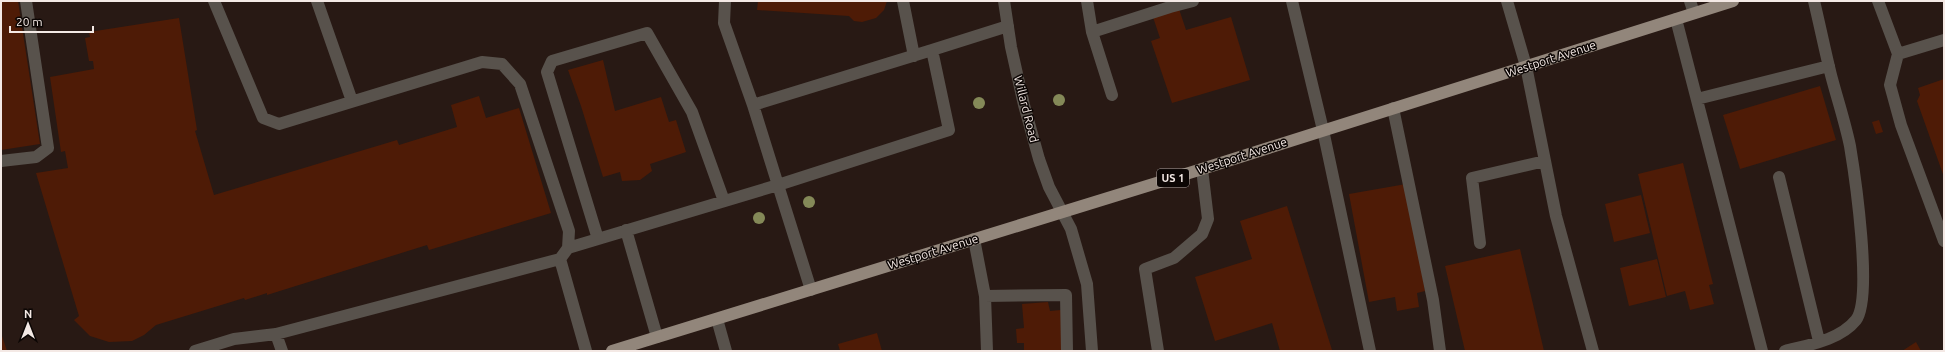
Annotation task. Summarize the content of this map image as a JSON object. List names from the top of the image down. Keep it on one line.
{"streets":{"main road":["Westport Avenue","US 1"],"street":["Willard Road"]},"crossings":[["Westport Avenue","Willard Road"]],"scale_bar":"20 m","north":"top"}
